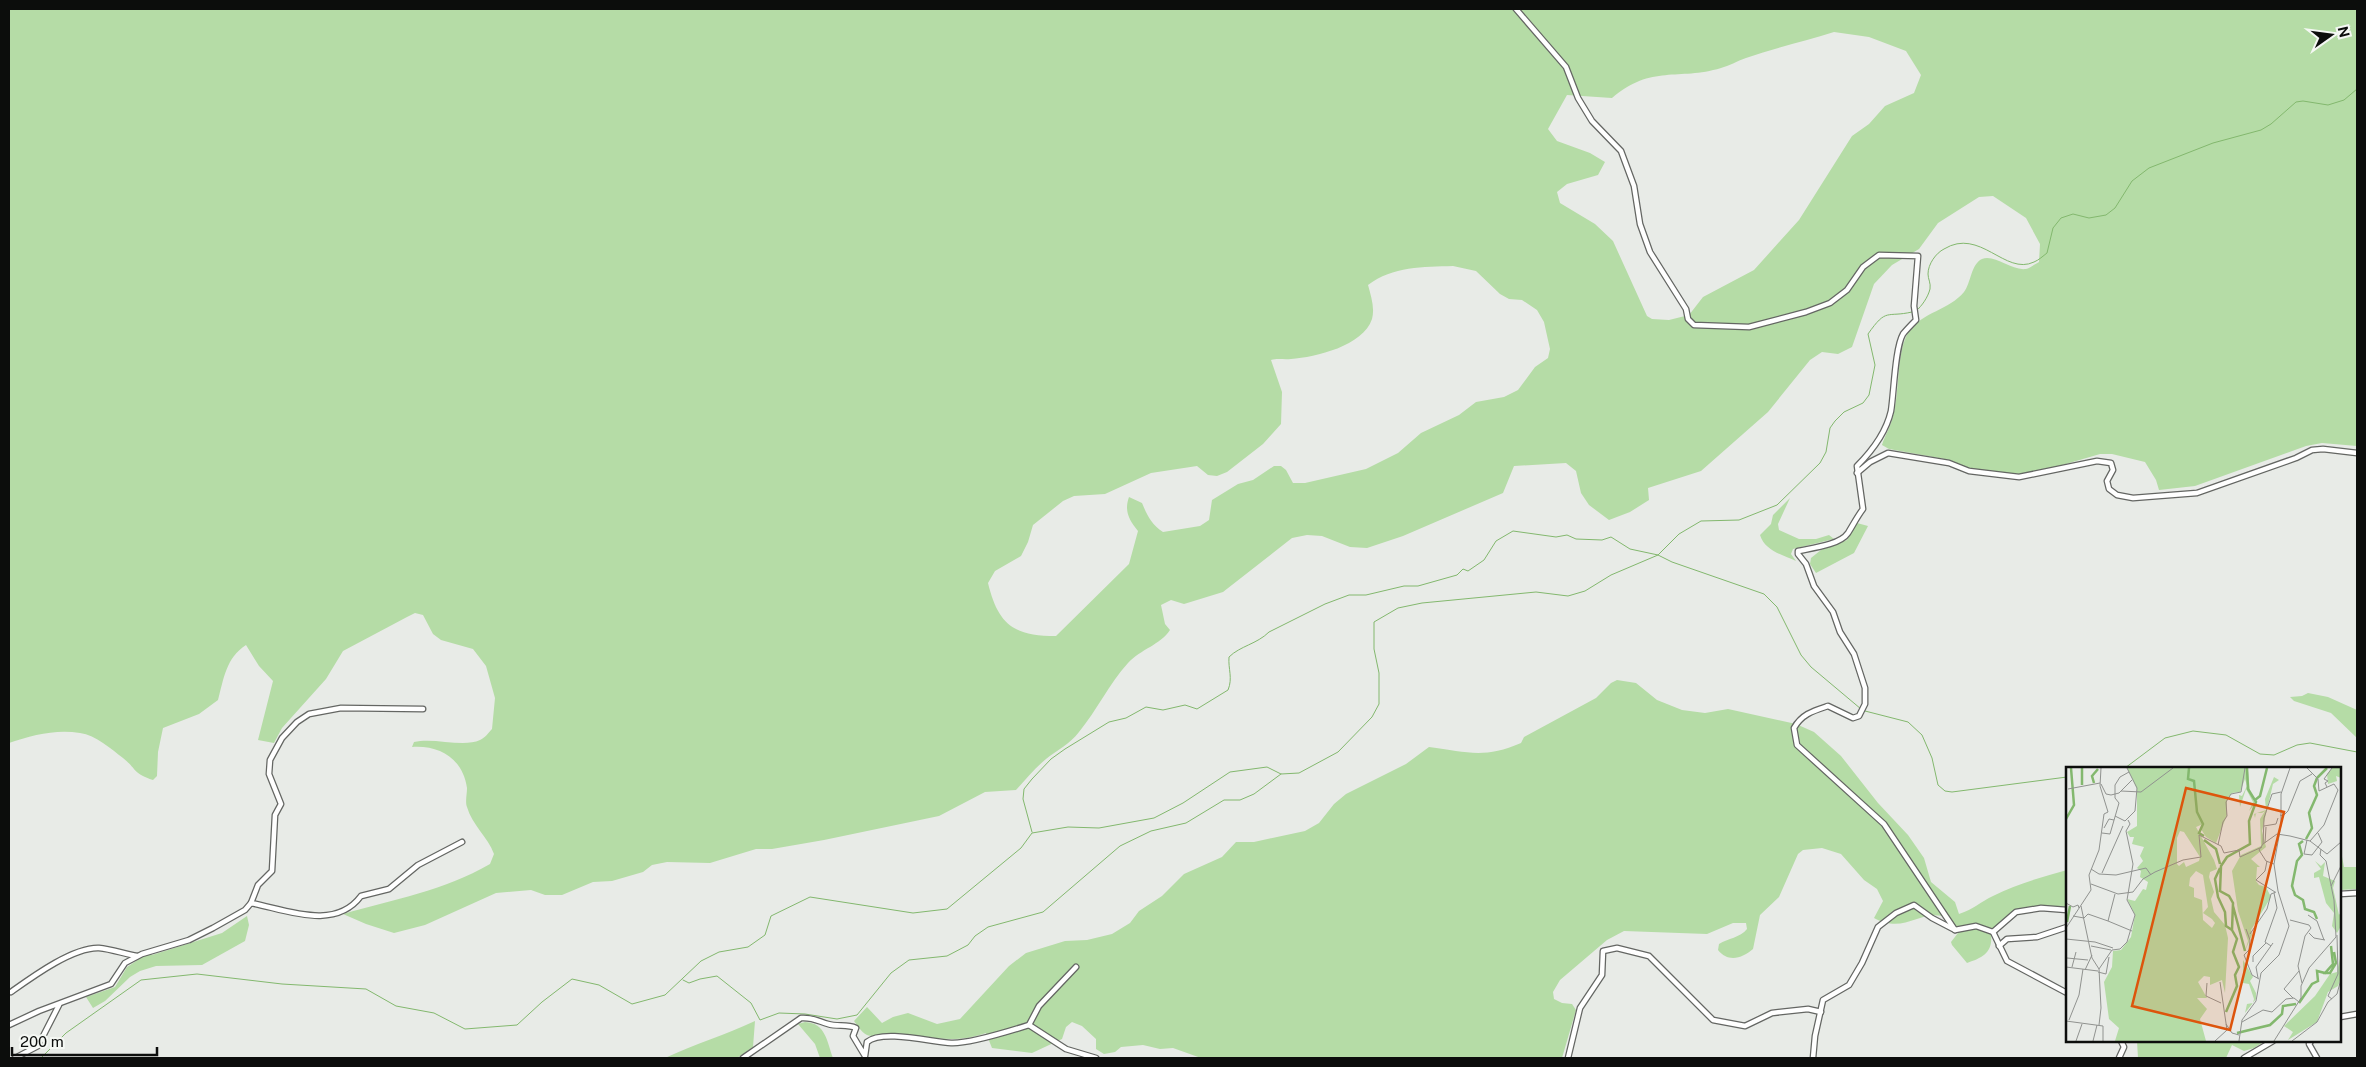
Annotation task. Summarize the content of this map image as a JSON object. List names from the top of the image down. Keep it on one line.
{"scale_bar":"200 m","north":"right"}
